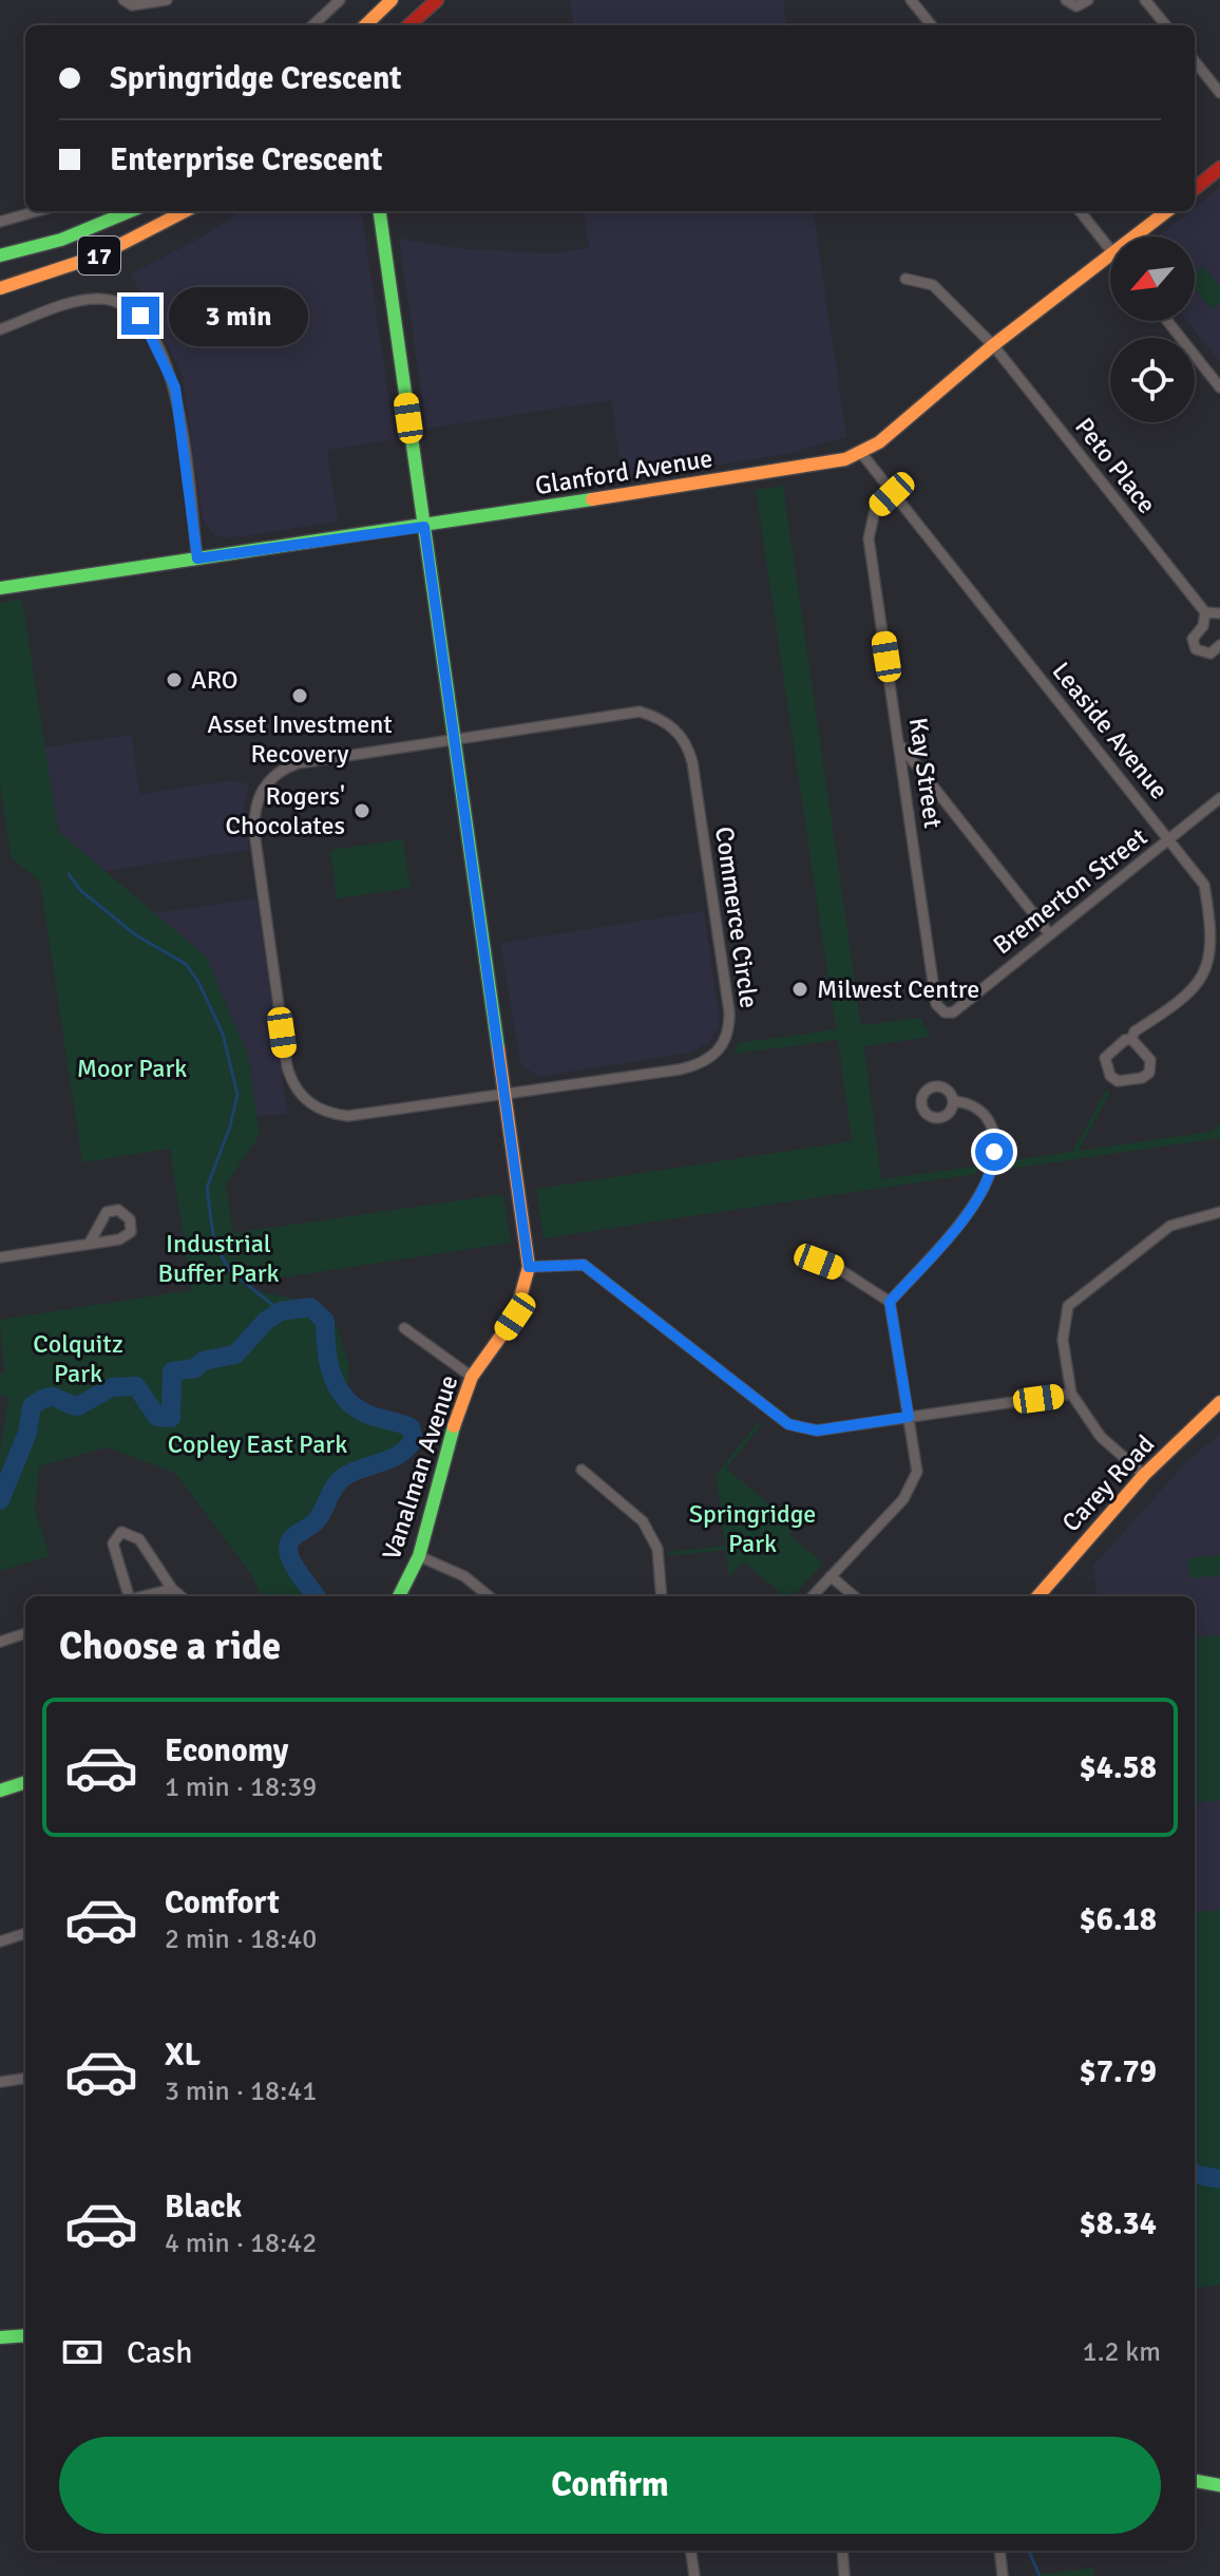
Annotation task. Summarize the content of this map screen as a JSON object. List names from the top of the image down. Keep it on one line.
{"streets":{"main road":["17","Glanford Avenue","Vanalman Avenue","Carey Road"],"street":["Peto Place","Leaside Avenue","Kay Street","Bremerton Street","Commerce Circle"]},"crossings":[["Peto Place","Glanford Avenue"],["Glanford Avenue","Leaside Avenue"],["Glanford Avenue","Vanalman Avenue"],["Leaside Avenue","Kay Street"],["Leaside Avenue","Bremerton Street"],["Kay Street","Bremerton Street"],["Commerce Circle","Vanalman Avenue"]],"parks":["Moor Park","Industrial Buffer Park","Colquitz Park","Copley East Park","Springridge Park"],"places":["ARO","Asset Investment Recovery","Rogers' Chocolates","Milwest Centre"],"north":"bottom left","page":{"banner":["Springridge Crescent","Enterprise Crescent"],"bubble":"3 min","heading":"Choose a ride","list":[{"name":"Economy","note":"1 min · 18:39","value":"$4.58"},{"name":"Comfort","note":"2 min · 18:40","value":"$6.18"},{"name":"XL","note":"3 min · 18:41","value":"$7.79"},{"name":"Black","note":"4 min · 18:42","value":"$8.34"}],"pay":["Cash","1.2 km"],"buttons":"Confirm"}}
